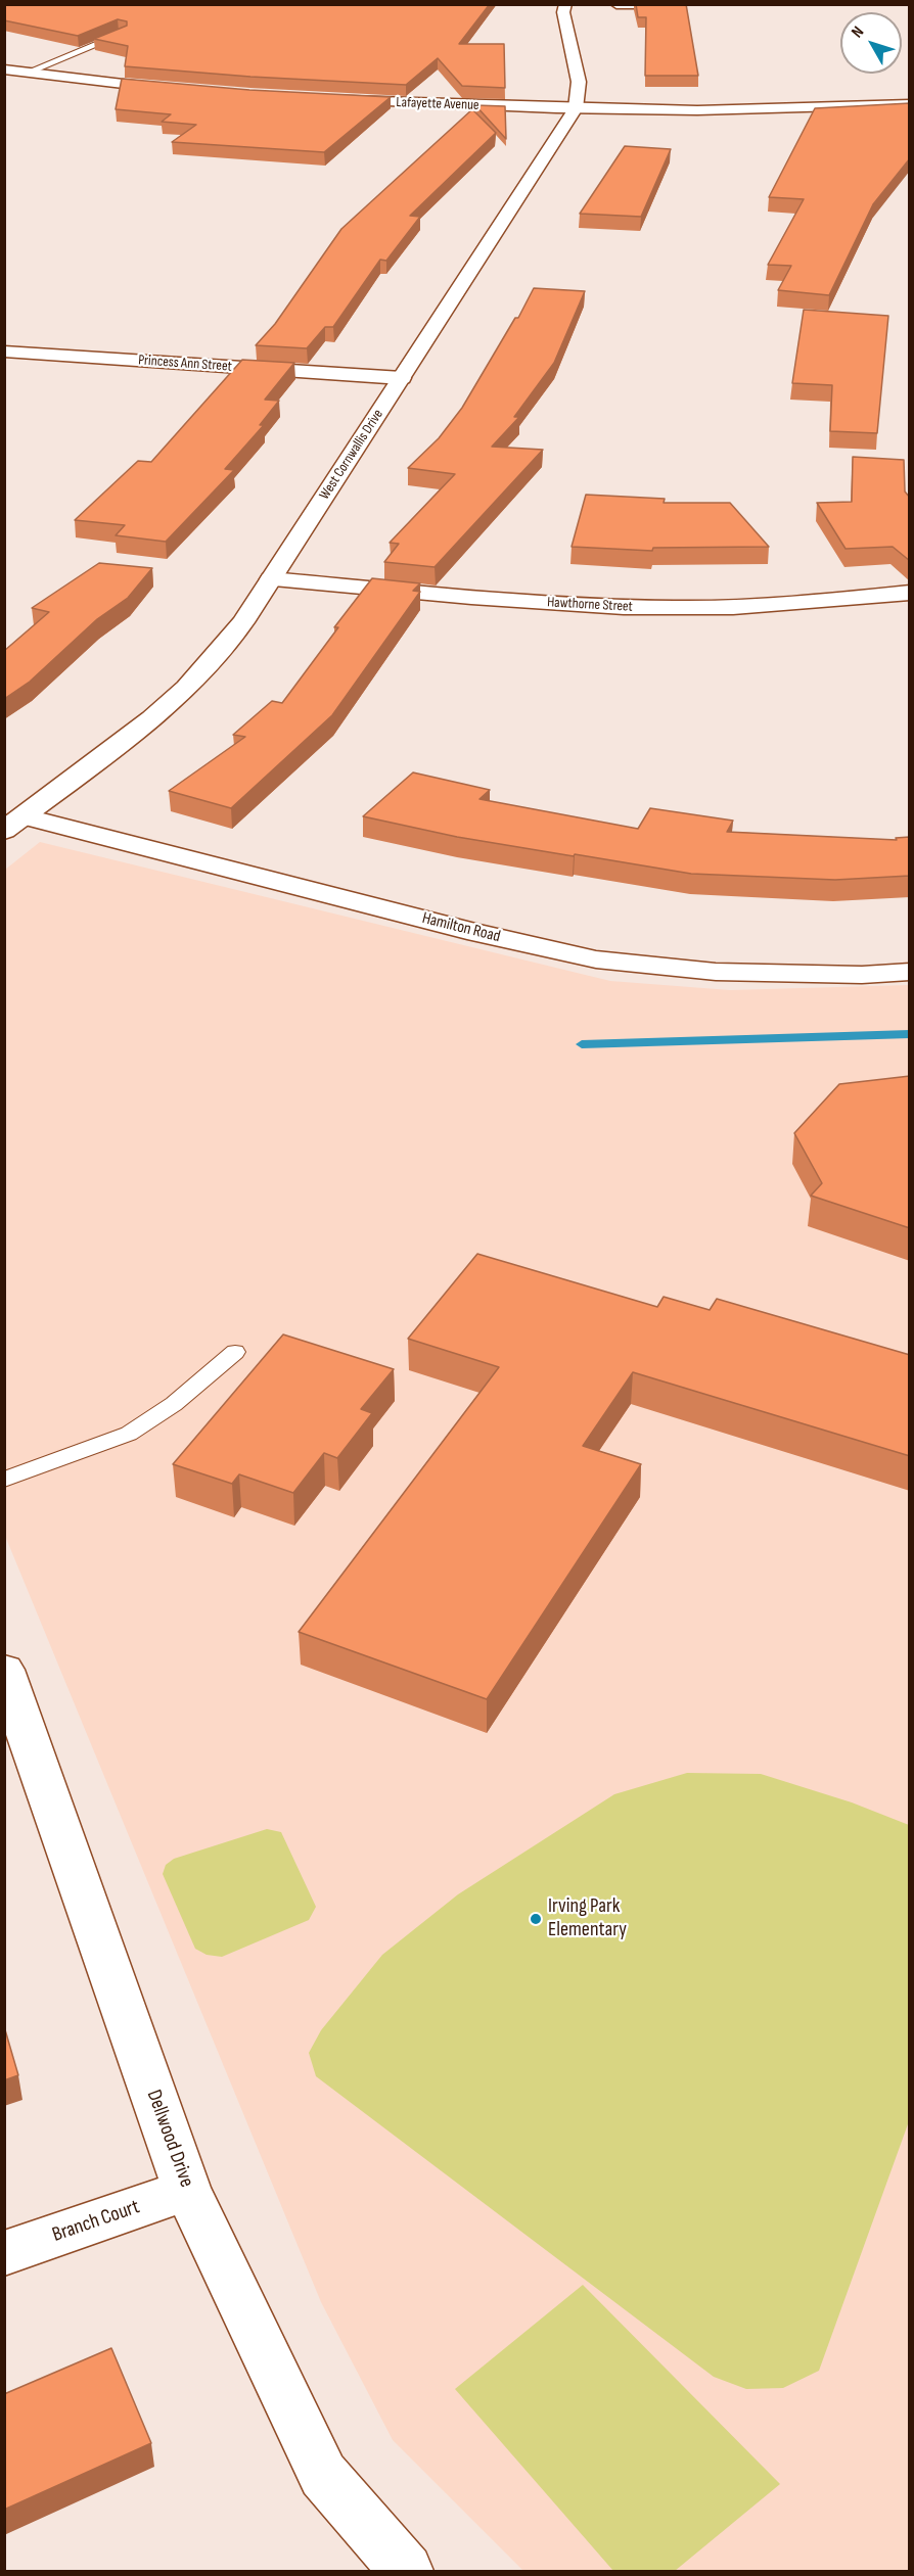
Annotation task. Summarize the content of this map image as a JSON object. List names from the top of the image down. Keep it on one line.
{"streets":{"street":["Lafayette Avenue","Princess Ann Street","West Cornwallis Drive","Hawthorne Street","Hamilton Road","Dellwood Drive","Branch Court"]},"crossings":[["Lafayette Avenue","West Cornwallis Drive"],["Princess Ann Street","West Cornwallis Drive"],["West Cornwallis Drive","Hawthorne Street"],["West Cornwallis Drive","Hamilton Road"],["Dellwood Drive","Branch Court"]],"places":["Irving Park Elementary"],"north":"top left"}
